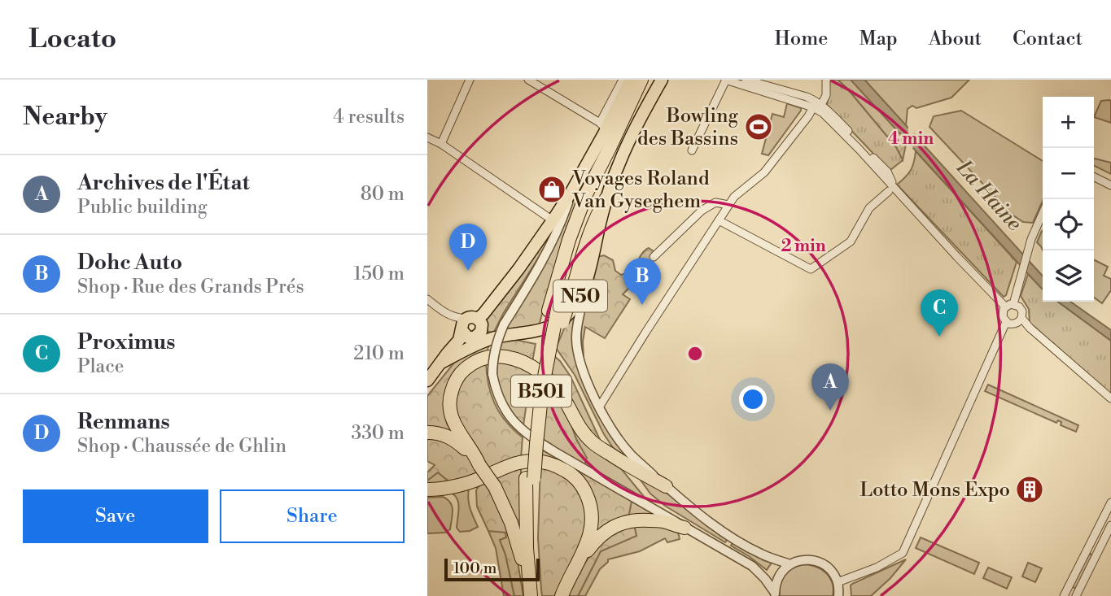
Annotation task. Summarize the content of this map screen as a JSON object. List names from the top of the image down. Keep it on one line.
{"streets":{"highway":["B501"],"main road":["N50"]},"water":["La Haine"],"places":{"sports":["Bowling des Bassins"],"shop":["Voyages Roland Van Gyseghem"],"building":["Lotto Mons Expo"]},"scale_bar":"100 m","page":{"header":"Locato","nav":["Home","Map","About","Contact"],"heading":["Nearby","4 results"],"map_buttons":["+","−"],"list":[{"mark":"A","name":"Archives de l'État","note":"Public building","value":"80 m"},{"mark":"B","name":"Dohc Auto","note":"Shop · Rue des Grands Prés","value":"150 m"},{"mark":"C","name":"Proximus","note":"Place","value":"210 m"},{"mark":"D","name":"Renmans","note":"Shop · Chaussée de Ghlin","value":"330 m"}],"pins":["D","B","C","A"],"buttons":["Save","Share"],"scale":"100 m"},"rings":["4 min","2 min"]}
